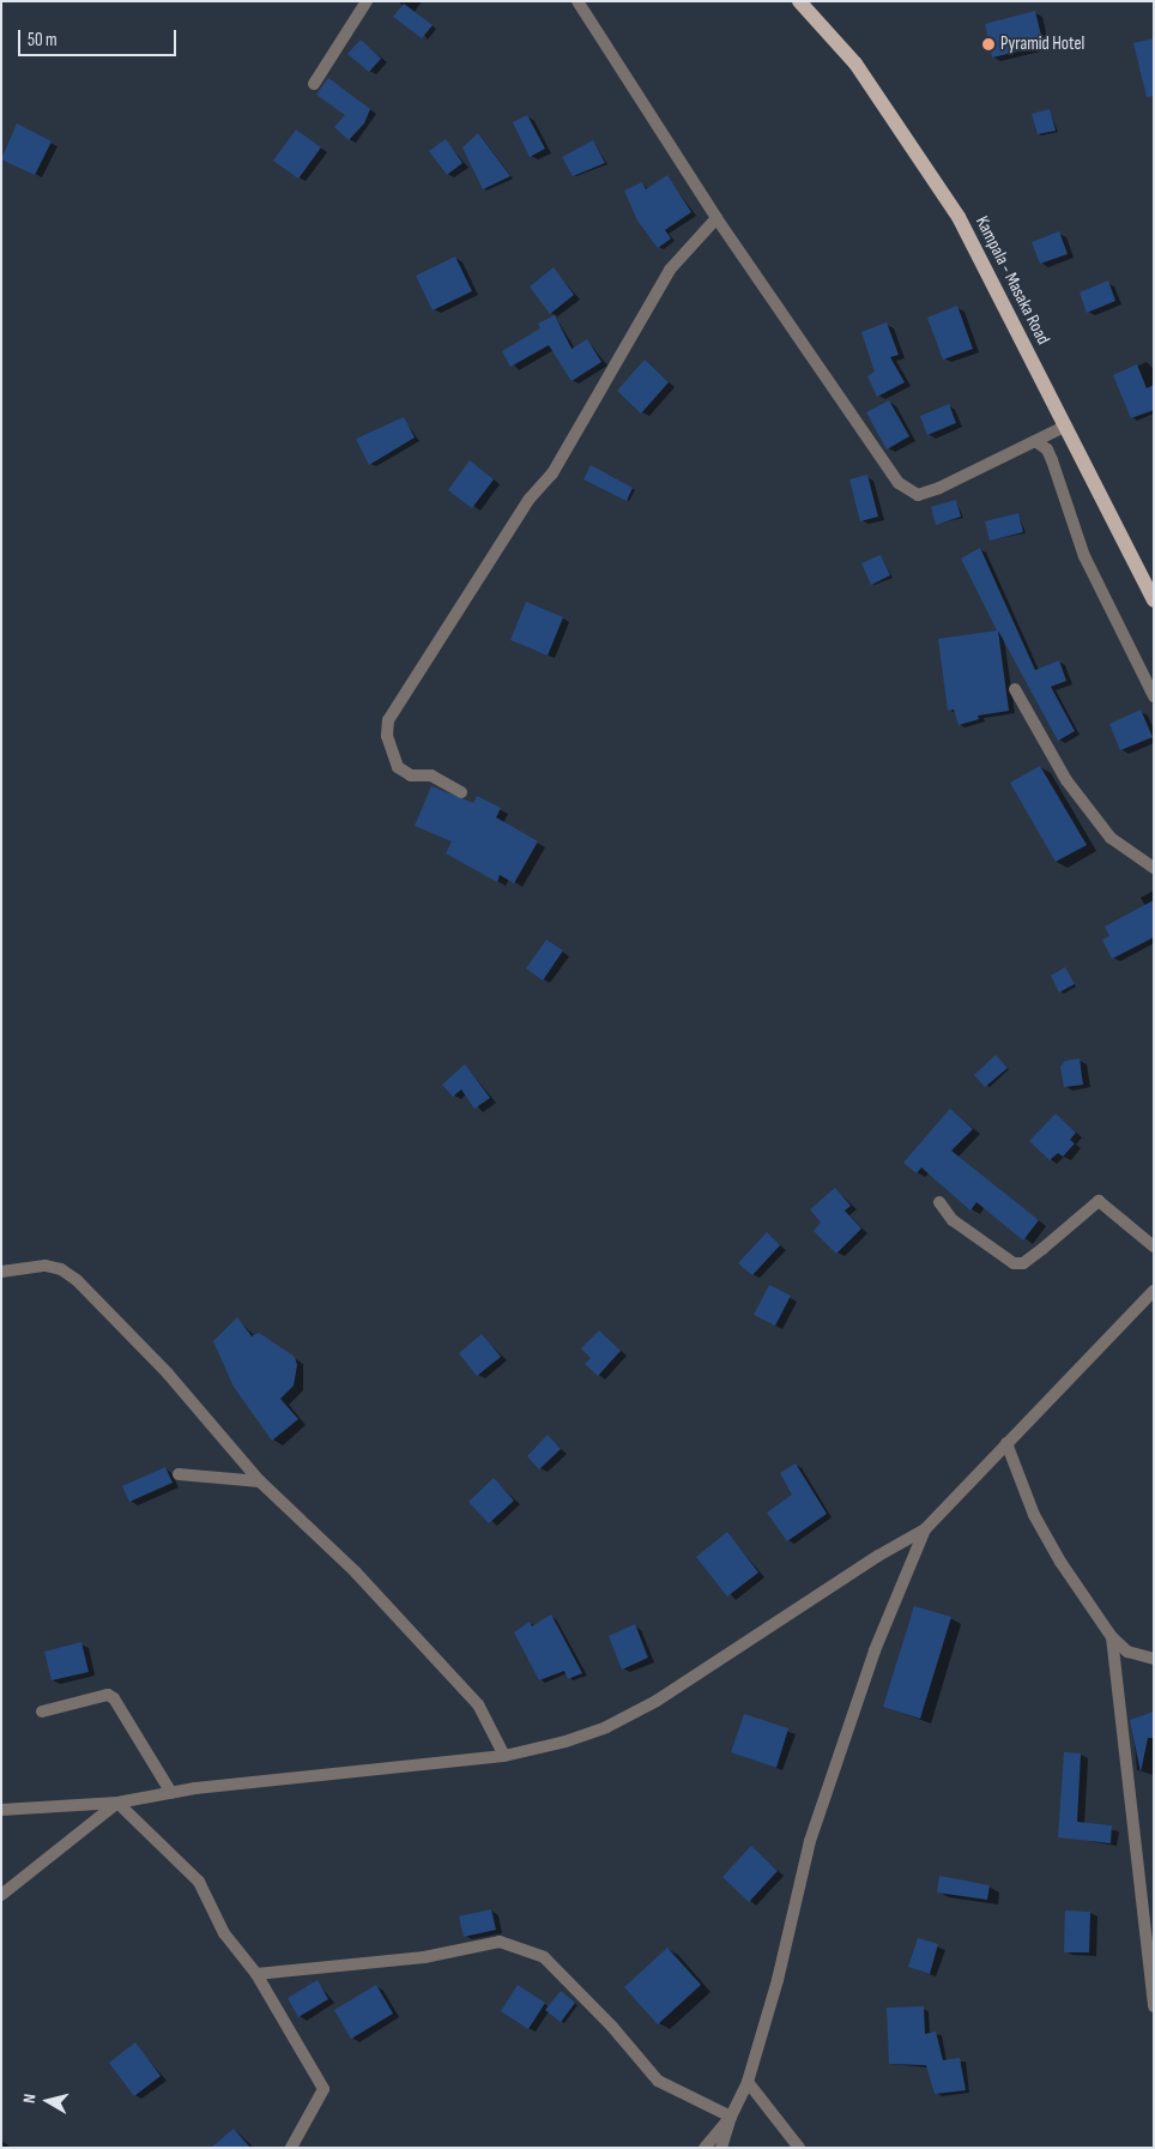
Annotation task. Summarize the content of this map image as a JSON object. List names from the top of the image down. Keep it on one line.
{"streets":{"main road":["Kampala - Masaka Road"]},"places":["Pyramid Hotel"],"scale_bar":"50 m","north":"left"}
